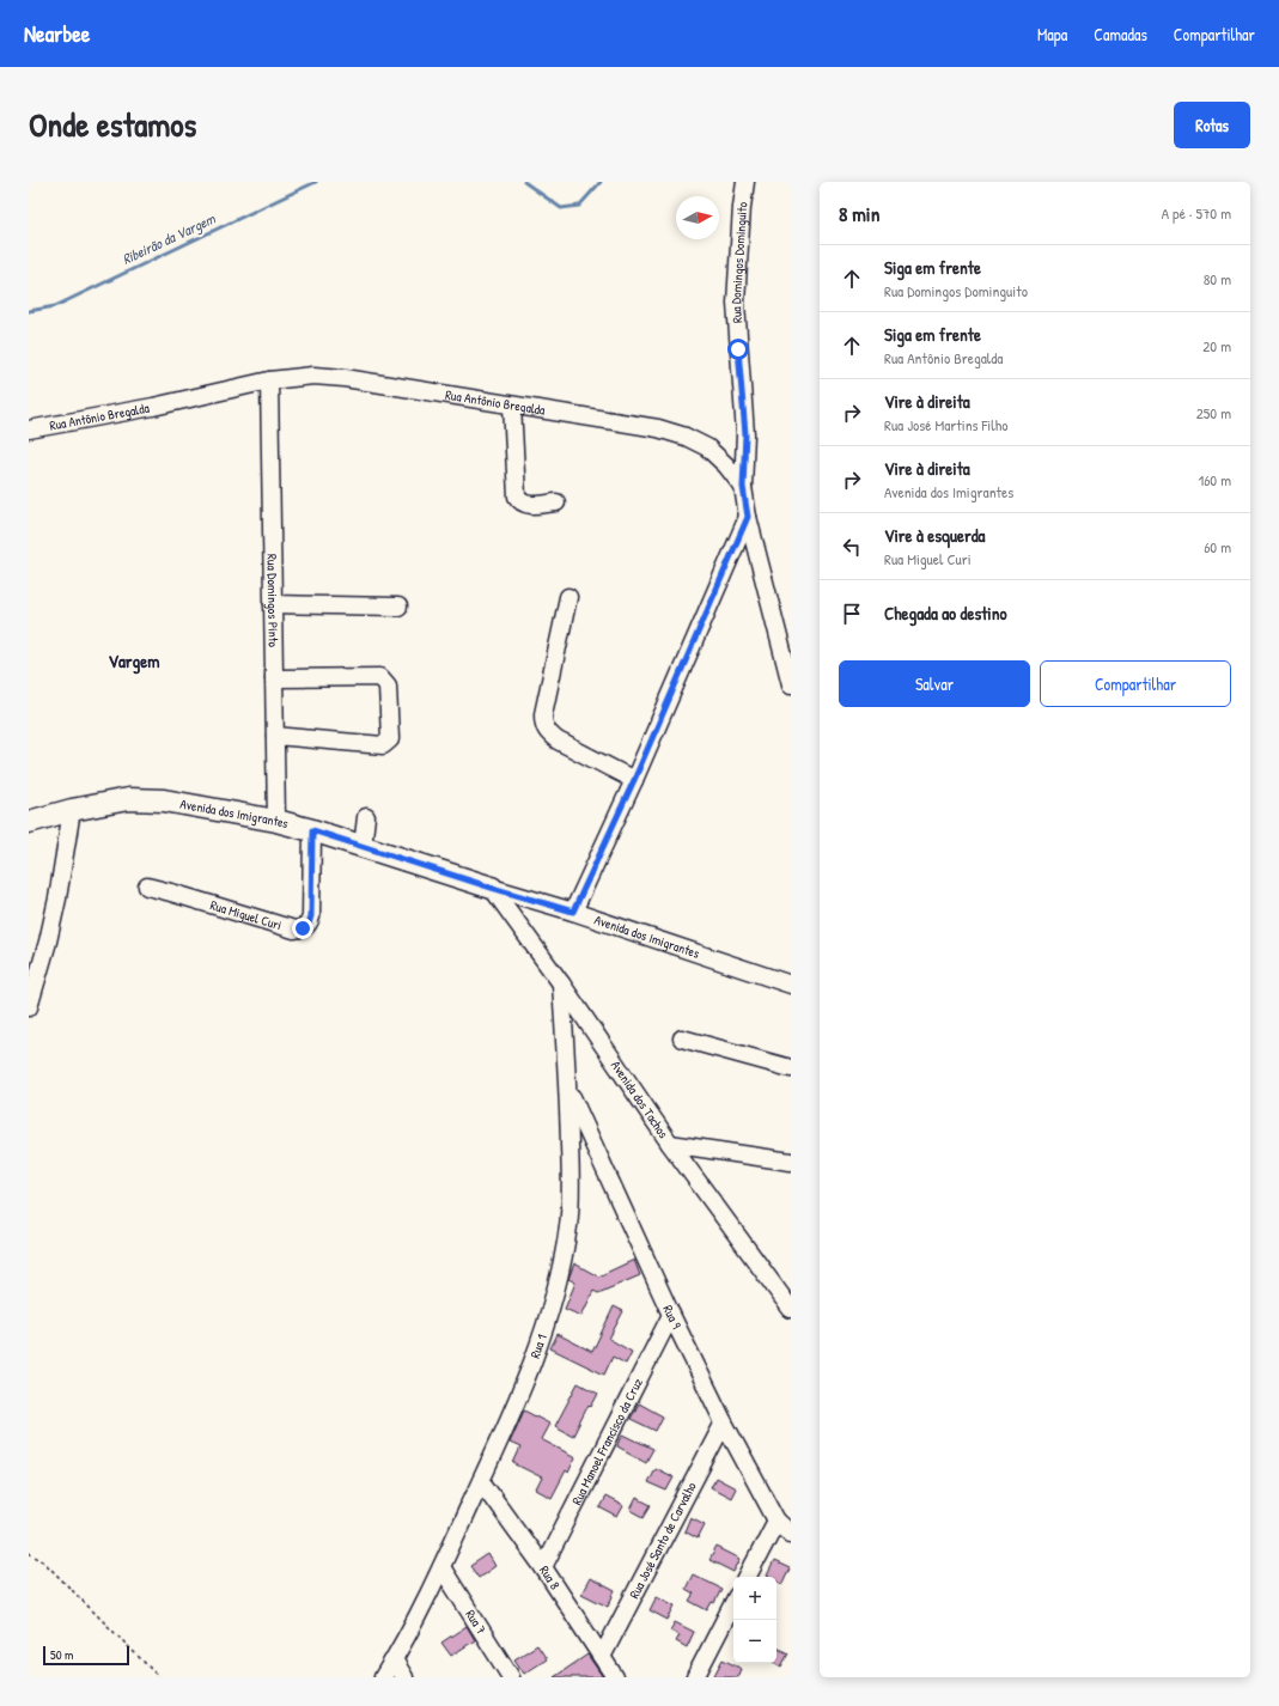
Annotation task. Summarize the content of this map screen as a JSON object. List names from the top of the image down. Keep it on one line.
{"streets":{"main road":["Avenida dos Imigrantes"],"street":["Rua Domingos Dominguito","Rua Antônio Bregalda","Rua Domingos Pinto","Rua Miguel Curi","Avenida dos Tachos","Rua 9","Rua 1","Rua Manoel Francisco da Cruz","Rua José Santo de Carvalho","Rua 8","Rua 7"]},"crossings":[["Rua Domingos Dominguito","Rua Antônio Bregalda"],["Rua Antônio Bregalda","Rua Domingos Pinto"],["Rua Domingos Pinto","Avenida dos Imigrantes"],["Avenida dos Imigrantes","Rua Miguel Curi"],["Avenida dos Imigrantes","Avenida dos Tachos"],["Avenida dos Tachos","Rua 1"],["Rua 9","Rua 1"],["Rua 9","Rua Manoel Francisco da Cruz"],["Rua 9","Rua José Santo de Carvalho"],["Rua 1","Rua 8"],["Rua 1","Rua 7"],["Rua Manoel Francisco da Cruz","Rua 8"],["Rua José Santo de Carvalho","Rua 8"]],"districts":["Vargem"],"water":["Ribeirão da Vargem"],"scale_bar":"50 m","north":"right","page":{"header":"Nearbee","nav":["Mapa","Camadas","Compartilhar"],"title":"Onde estamos","buttons":["Rotas",["Salvar","Compartilhar"]],"heading":["8 min","A pé · 570 m"],"list":[["Siga em frente","Rua Domingos Dominguito","80 m"],["Siga em frente","Rua Antônio Bregalda","20 m"],["Vire à direita","Rua José Martins Filho","250 m"],["Vire à direita","Avenida dos Imigrantes","160 m"],["Vire à esquerda","Rua Miguel Curi","60 m"],"Chegada ao destino"],"map_buttons":["+","−"],"scale":"50 m"}}
